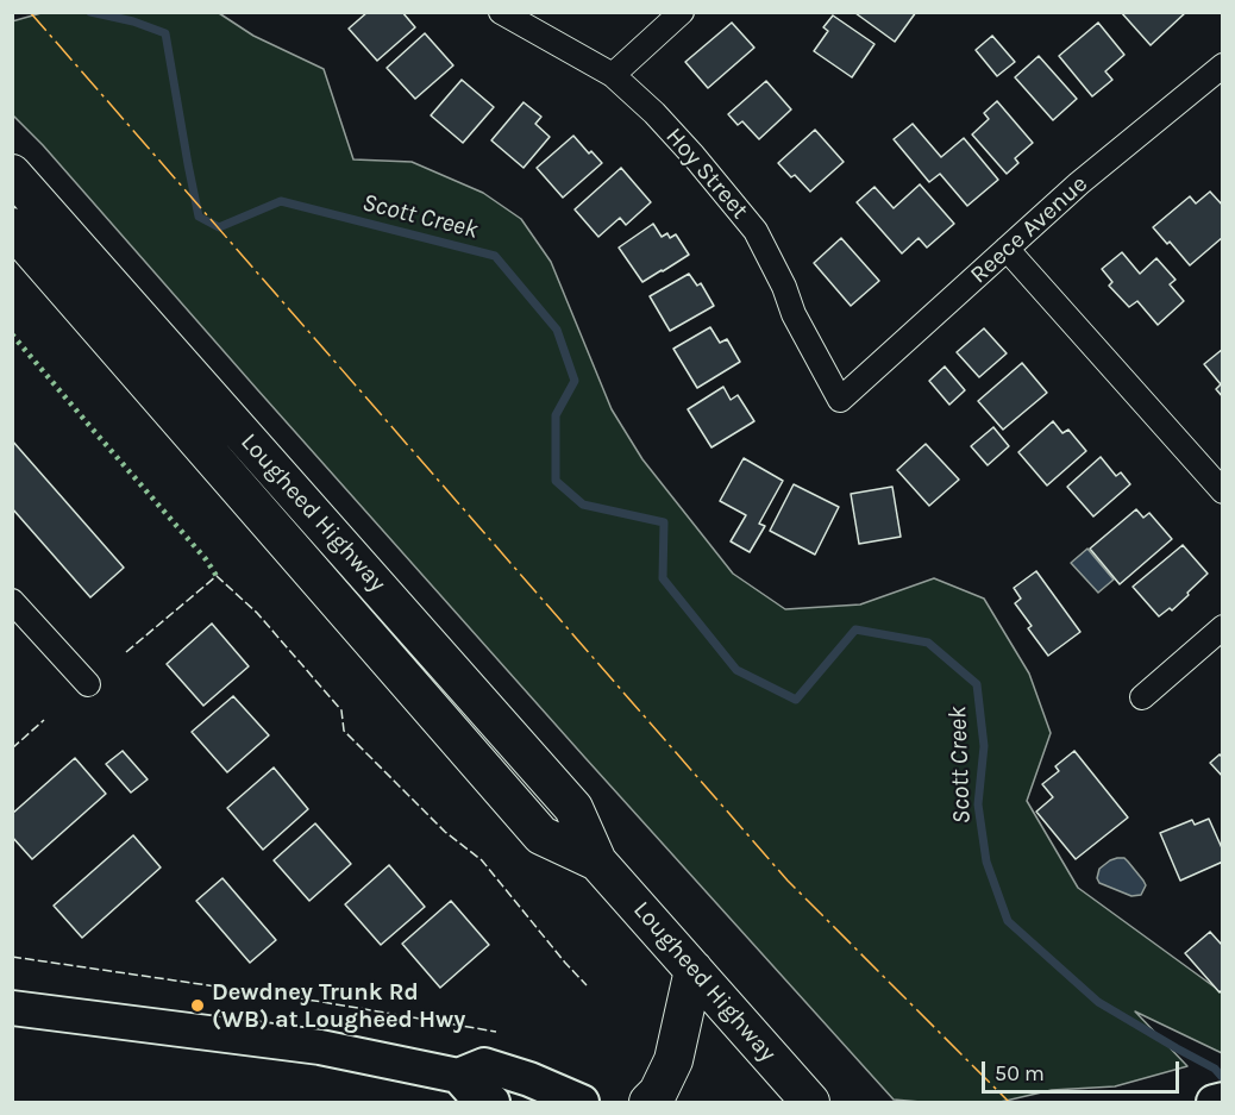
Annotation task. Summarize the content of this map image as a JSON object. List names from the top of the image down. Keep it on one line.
{"streets":{"main road":["Lougheed Highway"],"street":["Hoy Street","Reece Avenue"]},"crossings":[["Hoy Street","Reece Avenue"]],"water":["Scott Creek"],"places":["Dewdney Trunk Rd (WB) at Lougheed Hwy"],"scale_bar":"50 m"}
